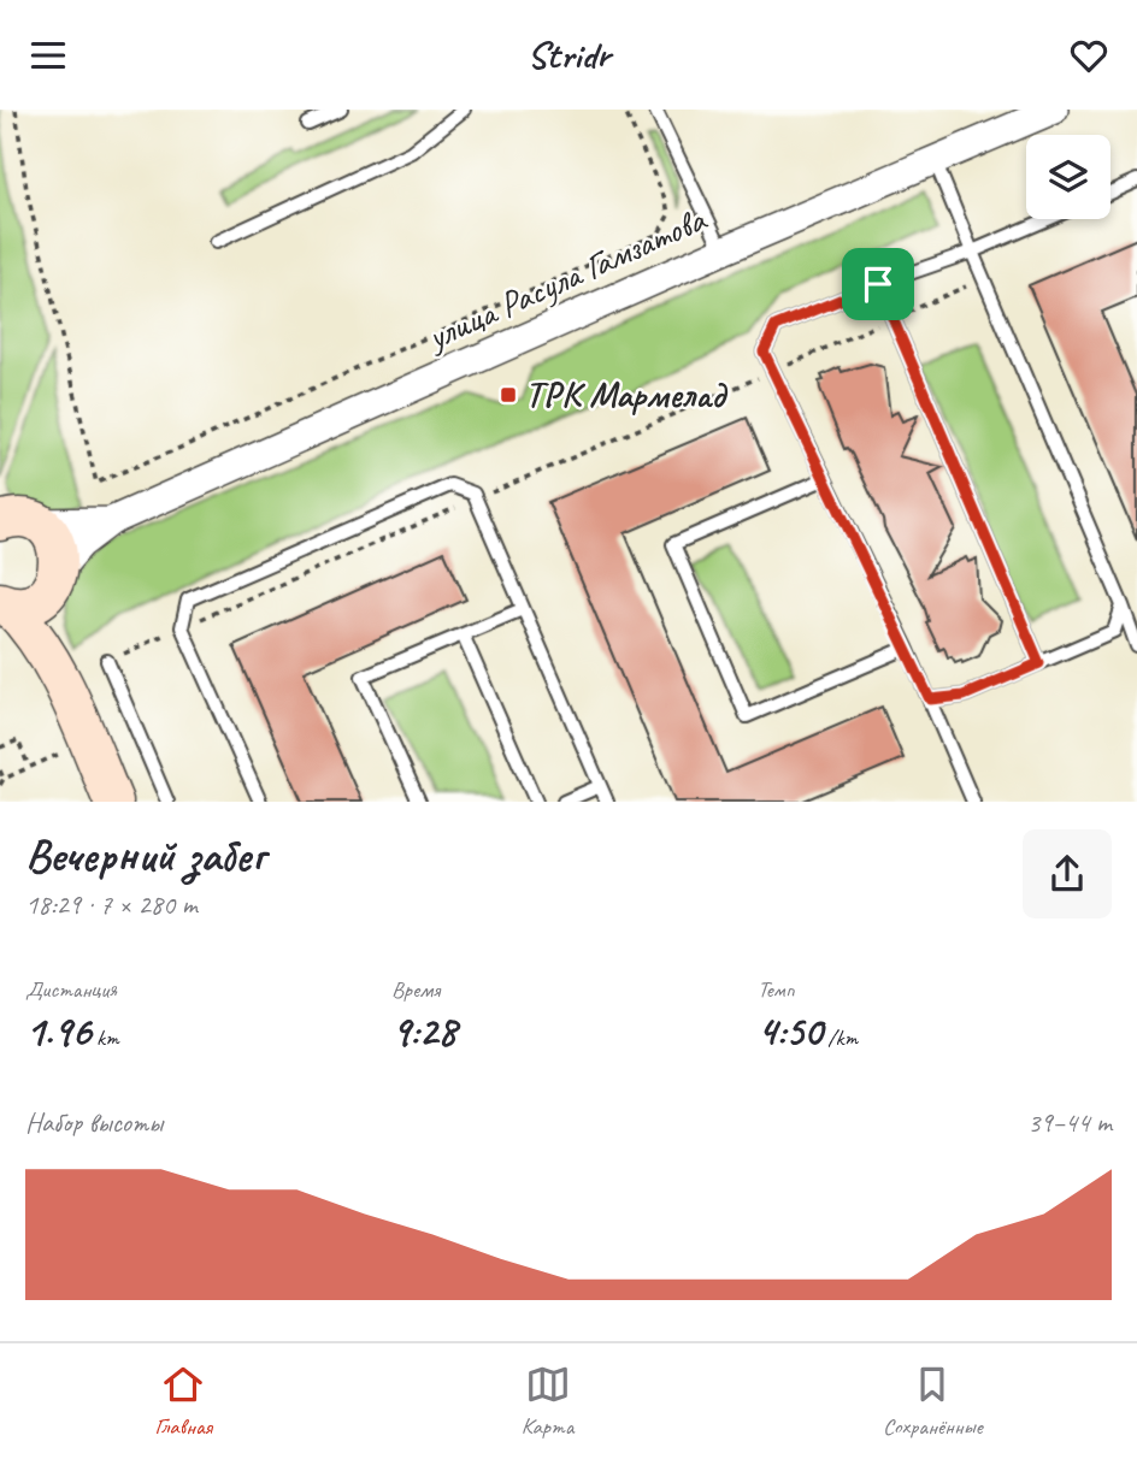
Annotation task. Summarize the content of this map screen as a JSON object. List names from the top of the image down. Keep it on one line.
{"streets":{"street":["улица Расула Гамзатова"]},"places":{"transit":["ТРК Мармелад"]},"page":{"header":"Stridr","heading":["Вечерний забег","18:29 · 7 × 280 m"],"stats":[["Дистанция","1.96 km"],["Время","9:28"],["Темп","4:50 /km"]],"chart":["Набор высоты","39–44 m"],"tabs":["Главная","Карта","Сохранённые"]}}
